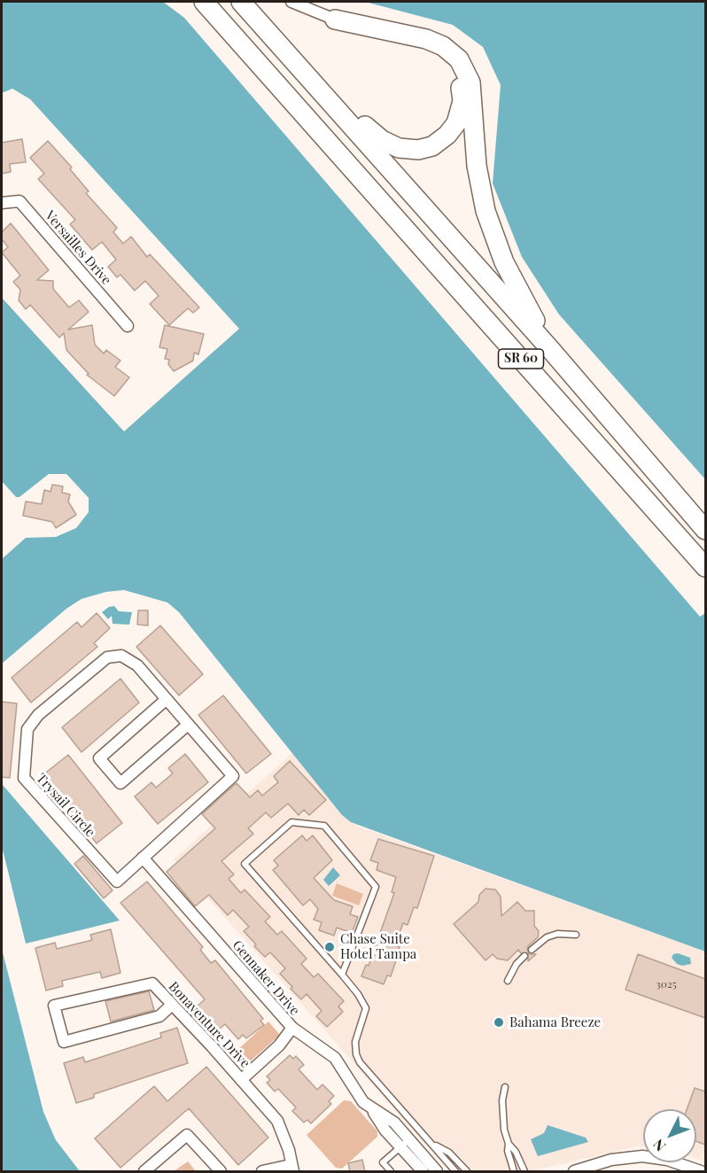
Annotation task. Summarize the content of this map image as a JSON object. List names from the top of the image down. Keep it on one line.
{"streets":{"highway":["SR 60"],"street":["Versailles Drive","Trysail Circle","Gennaker Drive","Bonaventure Drive"]},"crossings":[["Trysail Circle","Gennaker Drive"]],"places":["Chase Suite Hotel Tampa","Bahama Breeze"],"house_numbers":["3025"],"north":"bottom left"}
